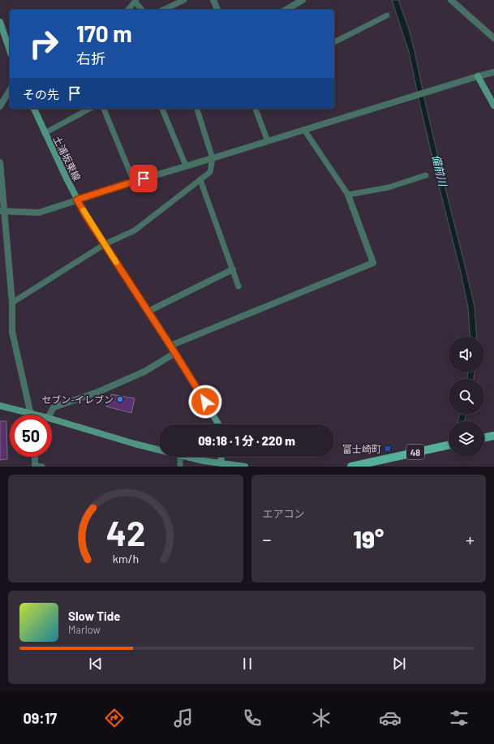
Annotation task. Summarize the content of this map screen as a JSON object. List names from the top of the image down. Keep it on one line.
{"streets":{"main road":["土浦坂東線","48"]},"water":["備前川"],"places":{"other":["セブン-イレブン"],"transit":["富士崎町"]},"page":{"turn":["170 m","右折"],"then":"その先","limit":"50","trip":"09:18 · 1 分 · 220 m","tile":"エアコン","heat":["−","19°","+"],"song":["Slow Tide","Marlow"],"tabs":"09:17","gauge":["42","km/h"]}}
